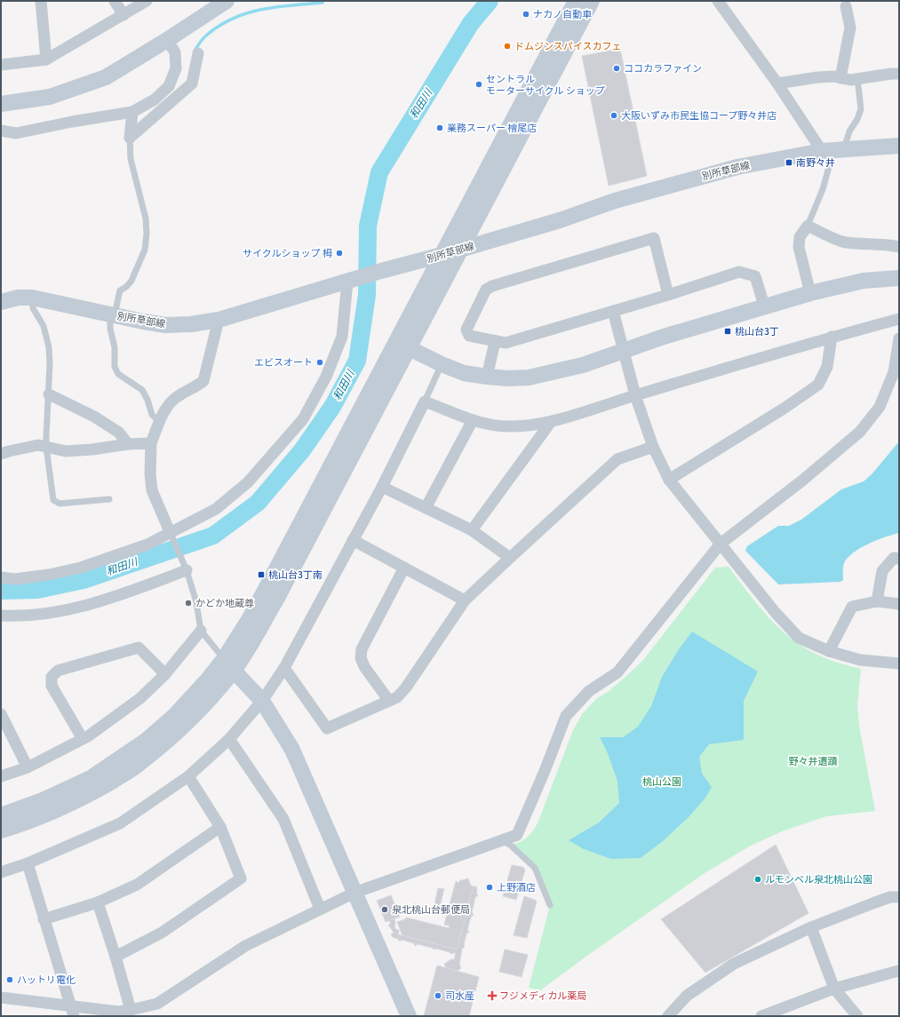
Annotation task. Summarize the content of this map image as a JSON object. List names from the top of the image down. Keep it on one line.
{"streets":{"street":["別所草部線"]},"water":["和田川"],"parks":["野々井遺蹟","桃山公園"],"places":{"other":["ナカノ自動車","ドムジンスパイスカフェ","ココカラファイン","セントラル モーターサイクル ショップ","大阪いずみ市民生協コープ野々井店","業務スーパー 檜尾店","サイクルショップ 栂","エビスオート","かどか地蔵尊","ルモンベル泉北桃山公園","上野酒店","泉北桃山台郵便局","ハットリ電化","司水産"],"transit":["南野々井","桃山台3丁","桃山台3丁南"],"health":["フジメディカル薬局"]}}
